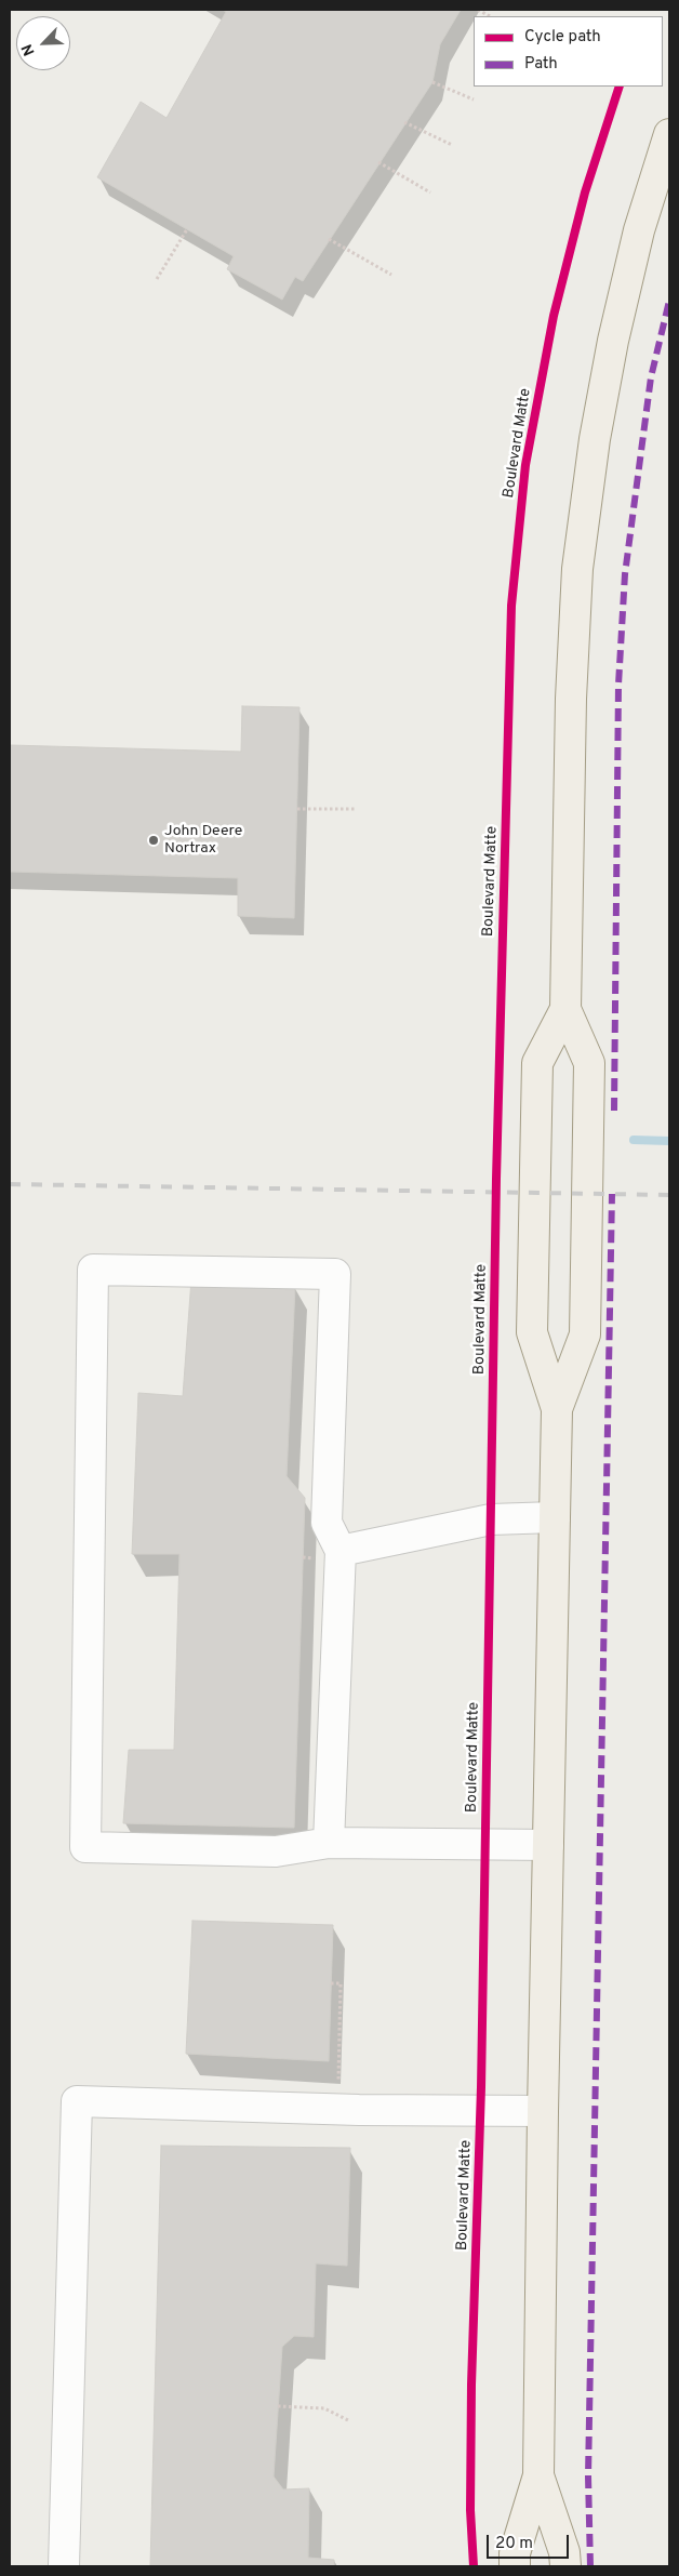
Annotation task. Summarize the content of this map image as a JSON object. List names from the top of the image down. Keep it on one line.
{"streets":{"cycle path":["Boulevard Matte"]},"places":["John Deere Nortrax"],"legend":["Cycle path","Path"],"scale_bar":"20 m","north":"bottom left"}
